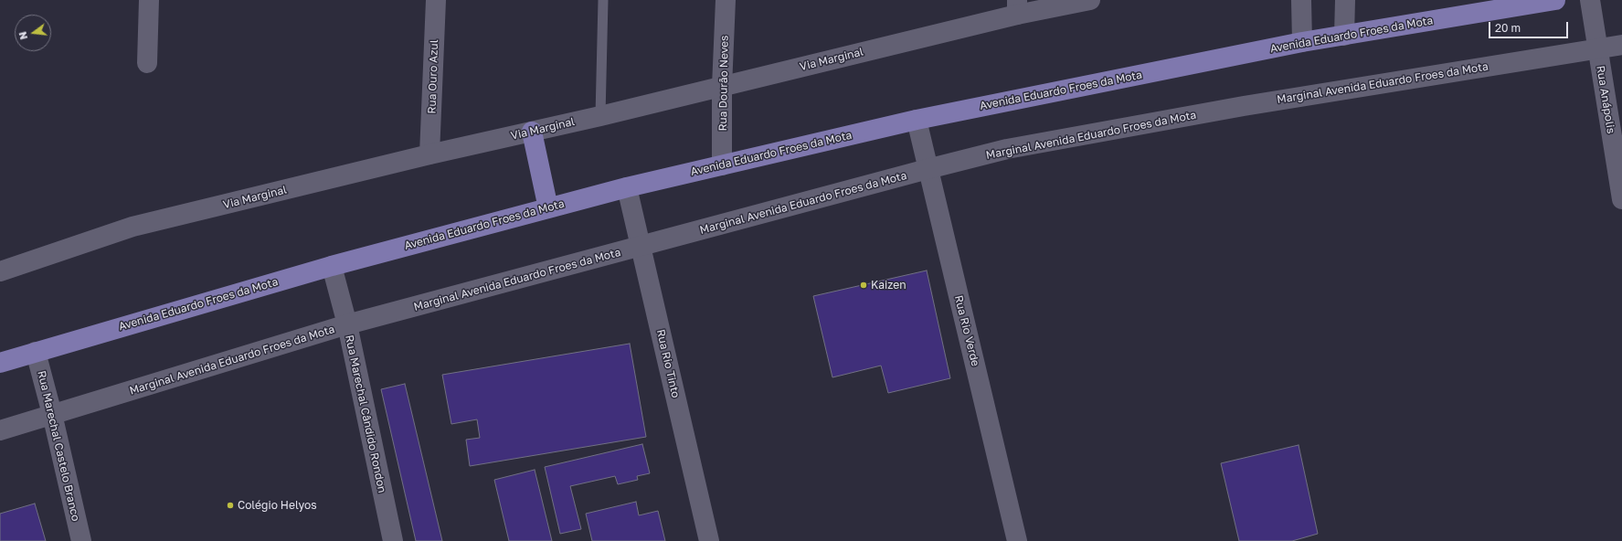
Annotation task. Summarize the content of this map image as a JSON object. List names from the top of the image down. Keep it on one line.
{"streets":{"highway":["Avenida Eduardo Froes da Mota"],"street":["Via Marginal","Rua Ouro Azul","Rua Dourão Neves","Marginal Avenida Eduardo Froes da Mota","Rua Anápolis","Rua Rio Verde","Rua Rio Tinto","Rua Marechal Cândido Rondon","Rua Marechal Castelo Branco"]},"crossings":[["Avenida Eduardo Froes da Mota","Rua Dourão Neves"],["Avenida Eduardo Froes da Mota","Rua Rio Verde"],["Avenida Eduardo Froes da Mota","Rua Rio Tinto"],["Avenida Eduardo Froes da Mota","Rua Marechal Cândido Rondon"],["Avenida Eduardo Froes da Mota","Rua Marechal Castelo Branco"],["Via Marginal","Rua Ouro Azul"],["Via Marginal","Rua Dourão Neves"],["Marginal Avenida Eduardo Froes da Mota","Rua Anápolis"],["Marginal Avenida Eduardo Froes da Mota","Rua Rio Verde"],["Marginal Avenida Eduardo Froes da Mota","Rua Rio Tinto"],["Marginal Avenida Eduardo Froes da Mota","Rua Marechal Cândido Rondon"],["Marginal Avenida Eduardo Froes da Mota","Rua Marechal Castelo Branco"]],"places":["Kaizen","Colégio Helyos"],"scale_bar":"20 m","north":"left"}
